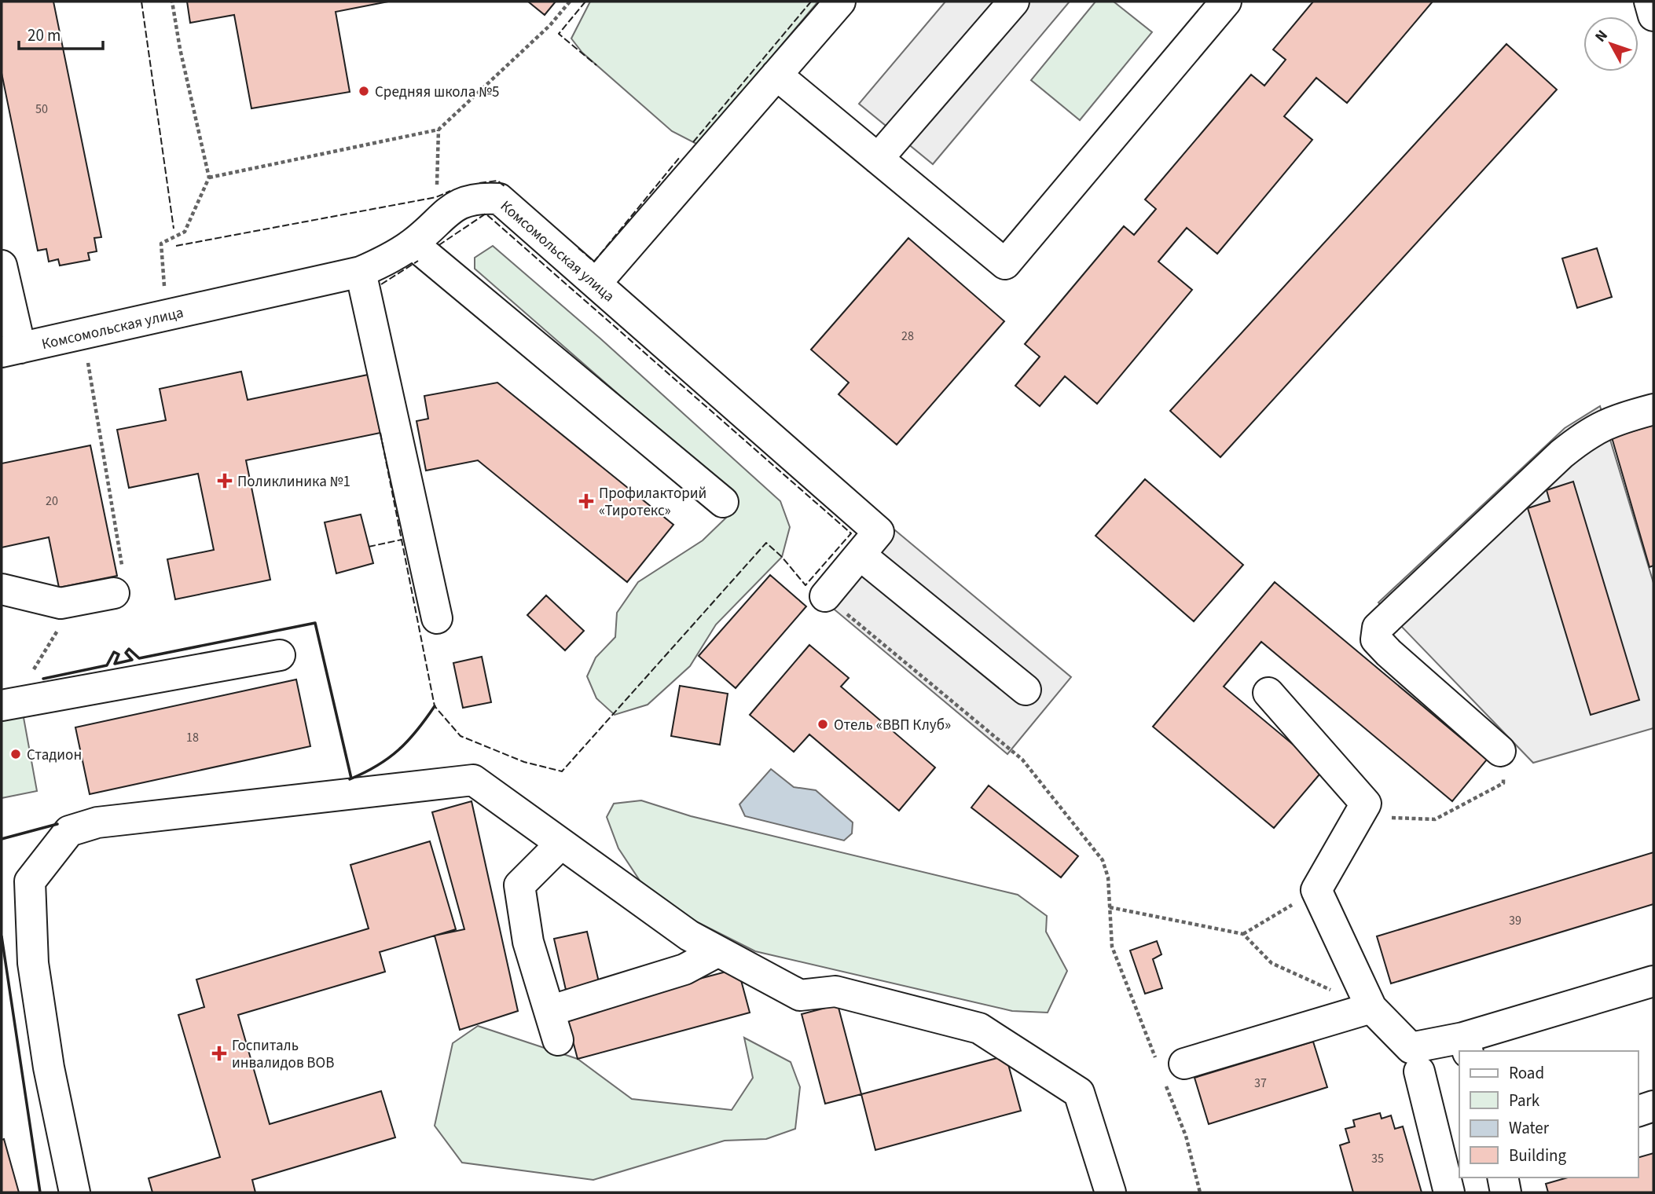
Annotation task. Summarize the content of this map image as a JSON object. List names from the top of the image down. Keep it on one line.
{"streets":{"street":["Комсомольская улица"]},"places":{"other":["Средняя школа №5","Отель «ВВП Клуб»","Стадион"],"health":["Поликлиника №1","Профилакторий «Тиротекс»","Госпиталь инвалидов ВОВ"]},"house_numbers":["50","28","20","18","39","37","35"],"legend":["Road","Park","Water","Building"],"scale_bar":"20 m","north":"top left"}
